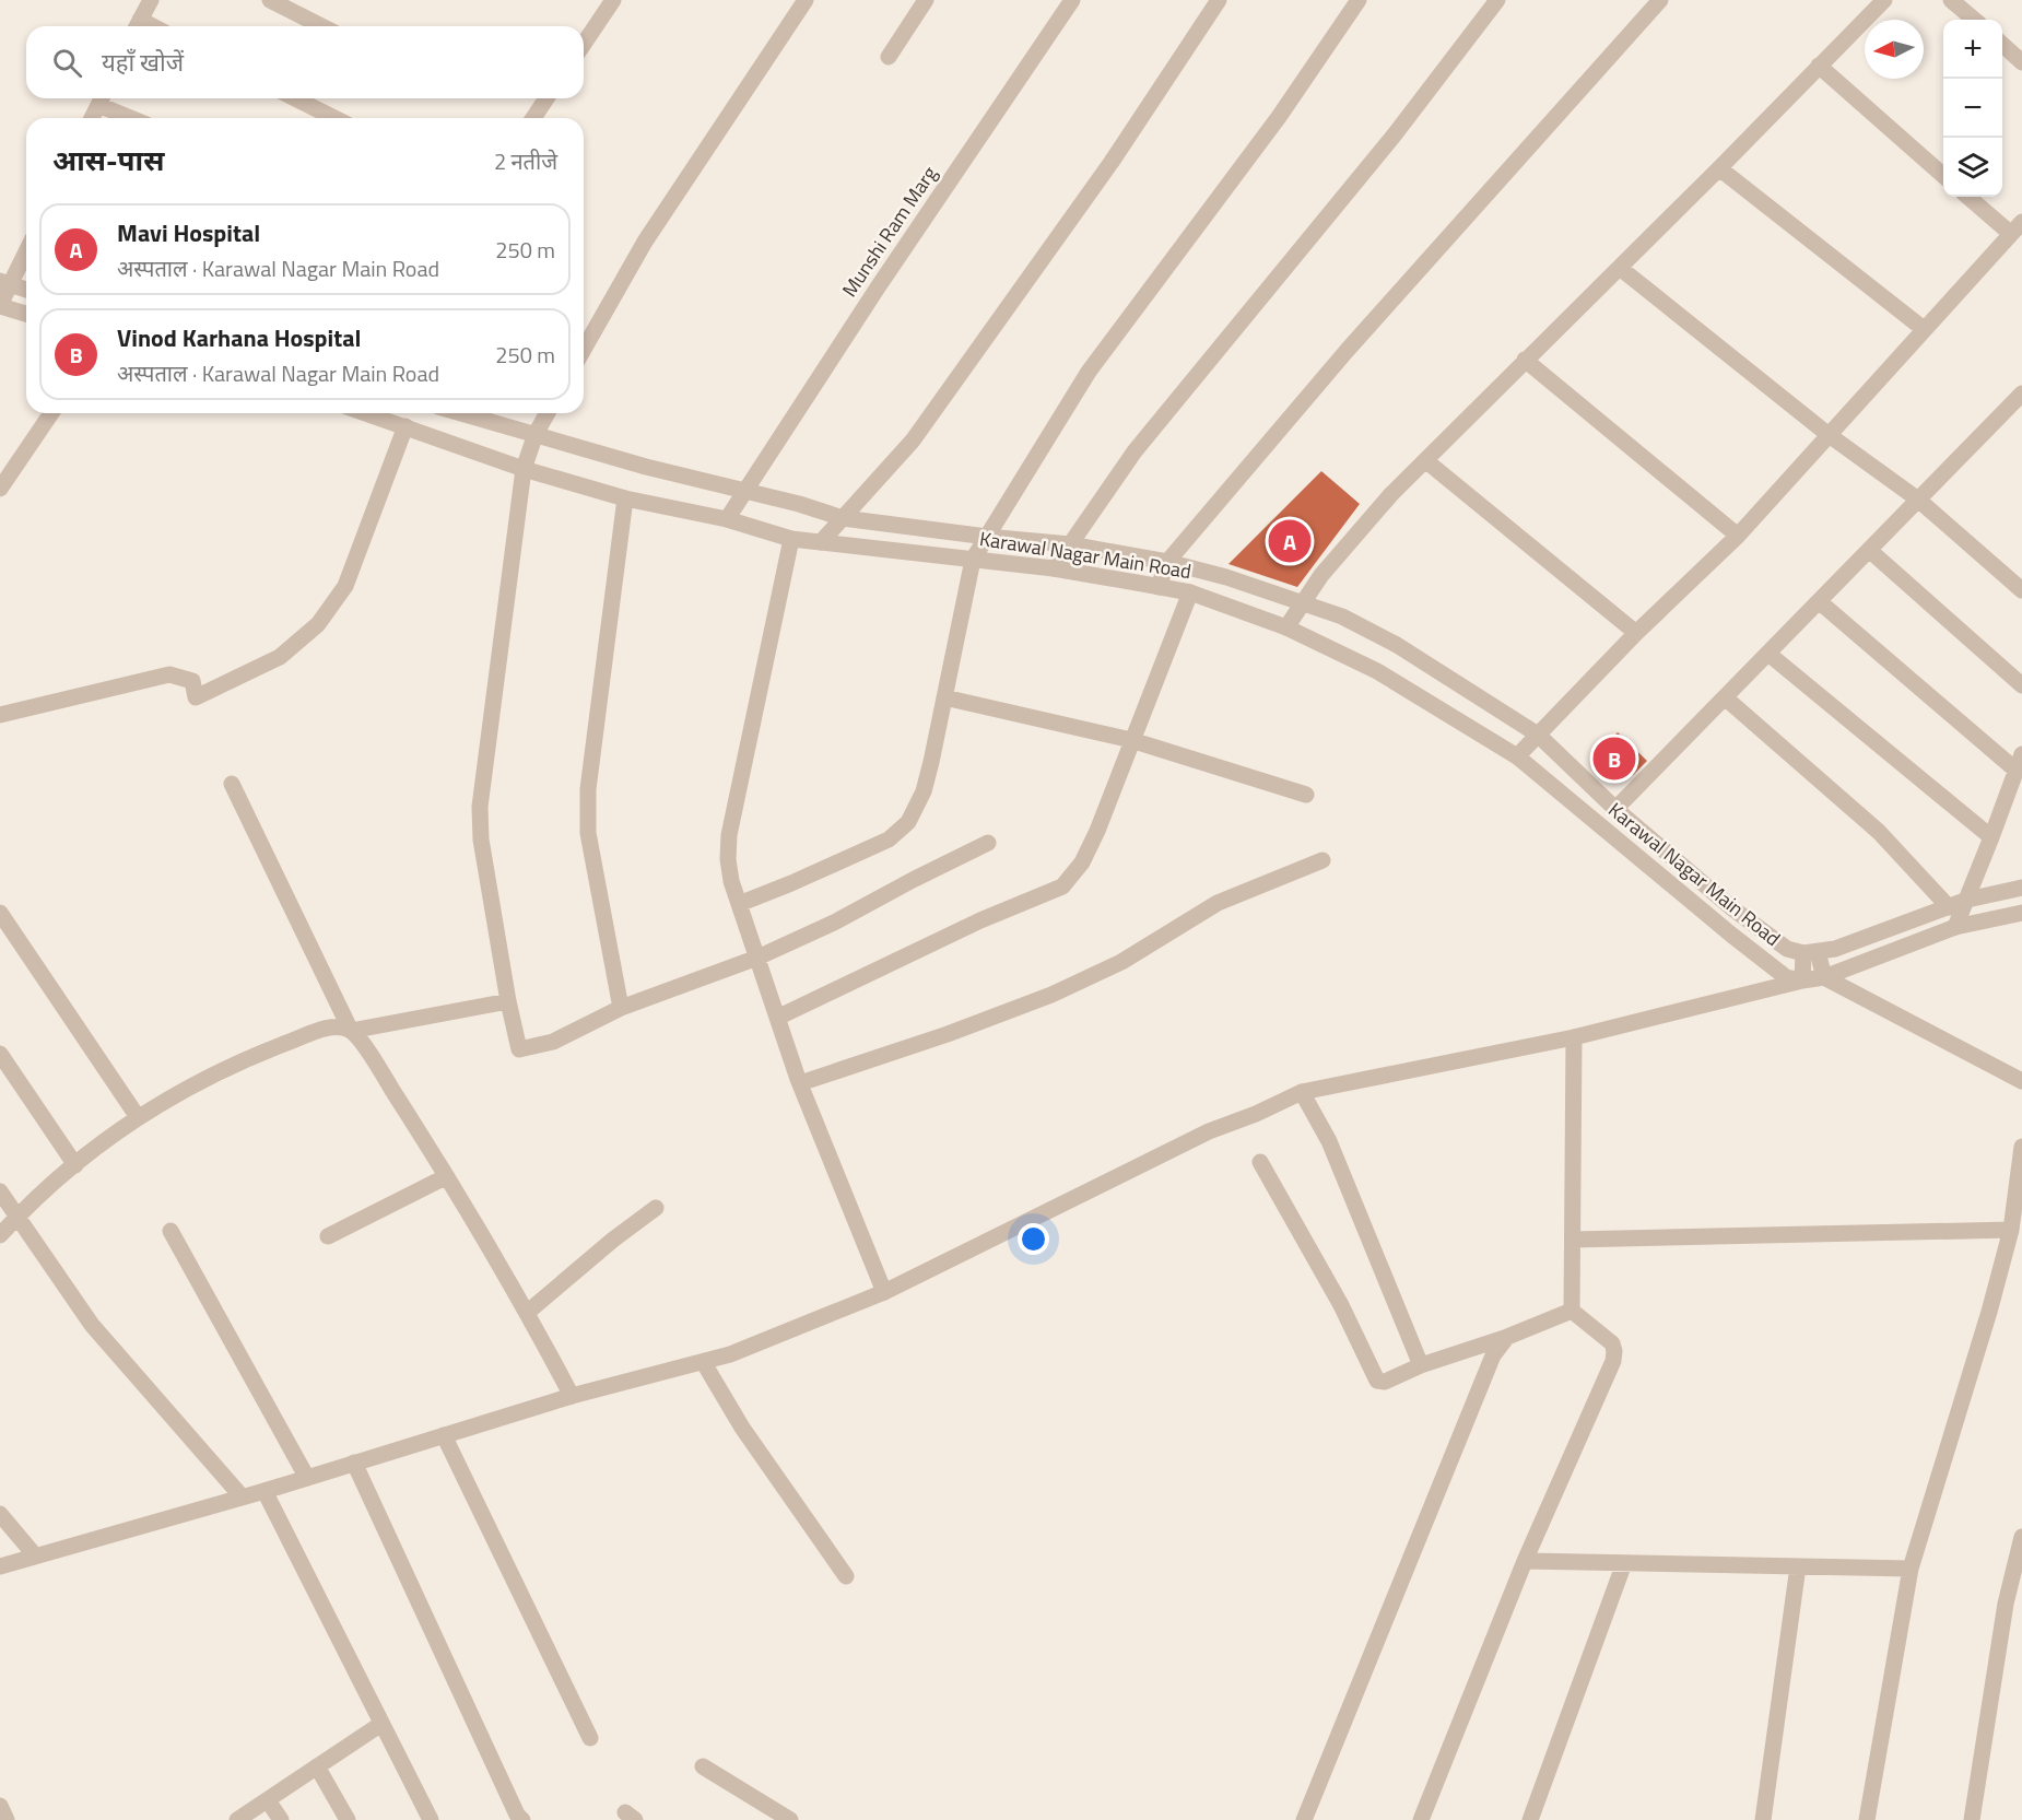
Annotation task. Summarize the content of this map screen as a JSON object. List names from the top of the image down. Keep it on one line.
{"streets":{"street":["Munshi Ram Marg","Karawal Nagar Main Road"]},"crossings":[["Munshi Ram Marg","Karawal Nagar Main Road"]],"north":"left","page":{"map_buttons":["+","−"],"search":"यहाँ खोजें","heading":["आस-पास","2 नतीजे"],"list":[{"mark":"A","name":"Mavi Hospital","note":"अस्पताल · Karawal Nagar Main Road","value":"250 m"},{"mark":"B","name":"Vinod Karhana Hospital","note":"अस्पताल · Karawal Nagar Main Road","value":"250 m"}],"pins":["A","B"]}}
